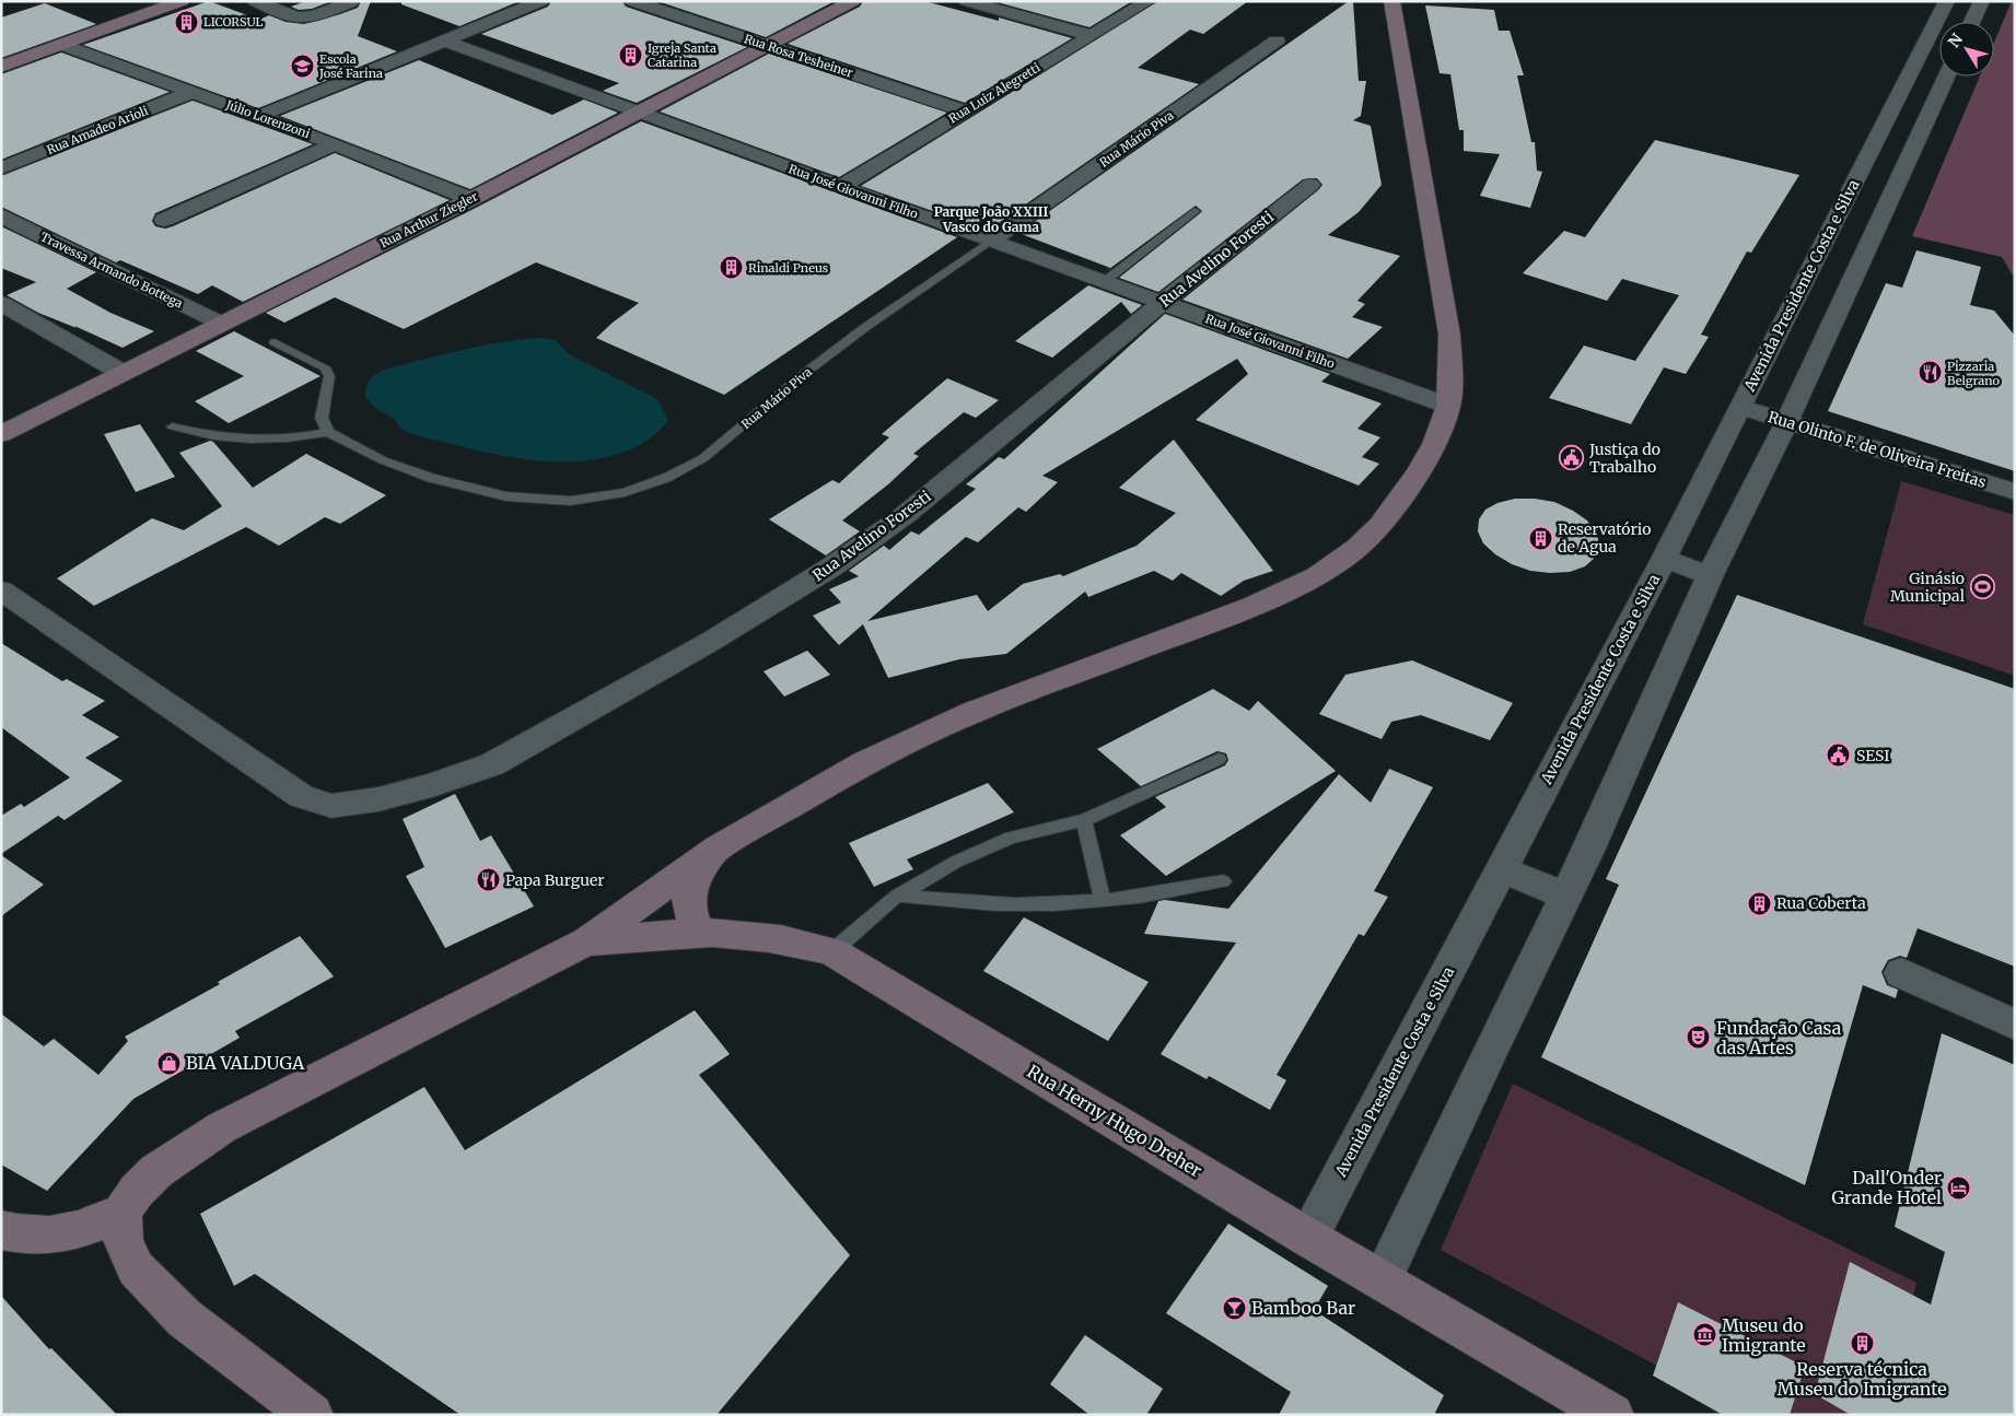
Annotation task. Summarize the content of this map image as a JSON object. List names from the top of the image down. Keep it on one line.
{"streets":{"main road":["Rua Arthur Ziegler","Rua Herny Hugo Dreher"],"street":["Rua Rosa Tesheiner","Rua Luiz Alegretti","Júlio Lorenzoni","Rua Amadeo Arioli","Rua Mário Piva","Rua José Giovanni Filho","Rua Avelino Foresti","Travessa Armando Bottega","Avenida Presidente Costa e Silva","Rua Olinto F. de Oliveira Freitas"]},"crossings":[["Rua Rosa Tesheiner","Rua Luiz Alegretti"],["Rua Rosa Tesheiner","Rua Arthur Ziegler"],["Rua Luiz Alegretti","Rua José Giovanni Filho"],["Júlio Lorenzoni","Rua Amadeo Arioli"],["Júlio Lorenzoni","Rua Arthur Ziegler"],["Rua Mário Piva","Rua José Giovanni Filho"],["Rua José Giovanni Filho","Rua Arthur Ziegler"],["Rua José Giovanni Filho","Rua Avelino Foresti"],["Rua Arthur Ziegler","Travessa Armando Bottega"],["Avenida Presidente Costa e Silva","Rua Olinto F. de Oliveira Freitas"],["Avenida Presidente Costa e Silva","Rua Herny Hugo Dreher"]],"districts":["Parque João XXIII Vasco do Gama"],"places":{"building":["LICORSUL","Igreja Santa Catarina","Rinaldi Pneus","Reservatório de Agua","Rua Coberta","Reserva técnica Museu do Imigrante"],"school or university":["Escola José Farina"],"restaurant":["Pizzaria Belgrano","Papa Burguer"],"public building":["Justiça do Trabalho","SESI"],"sports":["Ginásio Municipal"],"theatre":["Fundação Casa das Artes"],"shop":["BIA VALDUGA"],"hotel":["Dall'Onder Grande Hotel"],"bar":["Bamboo Bar"],"museum":["Museu do Imigrante"]},"north":"top left"}
